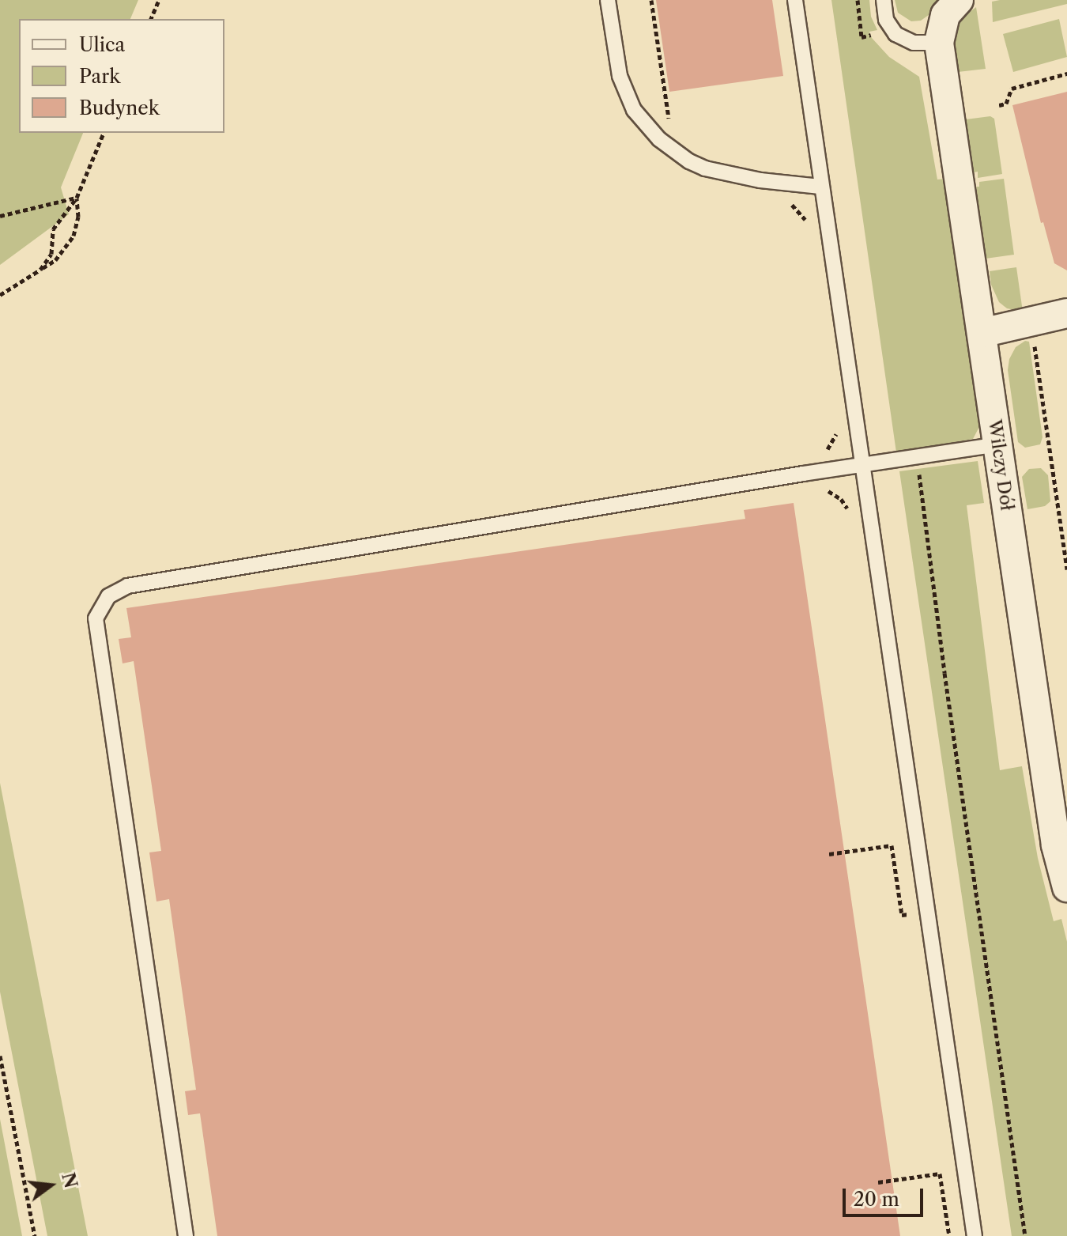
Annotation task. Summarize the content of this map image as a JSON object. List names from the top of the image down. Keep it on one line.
{"streets":{"street":["Wilczy Dół"]},"legend":["Ulica","Park","Budynek"],"scale_bar":"20 m","north":"right"}
